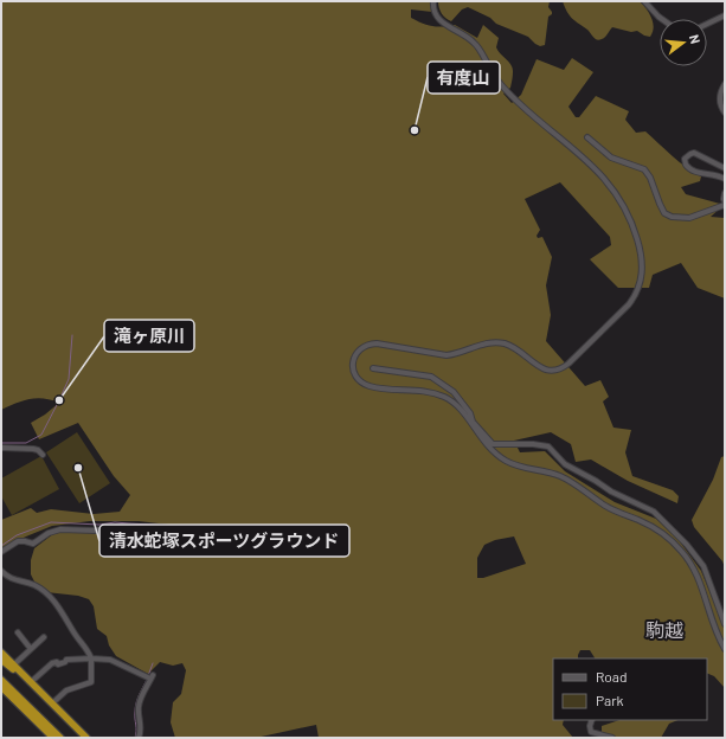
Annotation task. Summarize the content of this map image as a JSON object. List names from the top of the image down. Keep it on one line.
{"districts":["駒越"],"places":["有度山","滝ヶ原川","清水蛇塚スポーツグラウンド"],"legend":["Road","Park"],"north":"right"}
